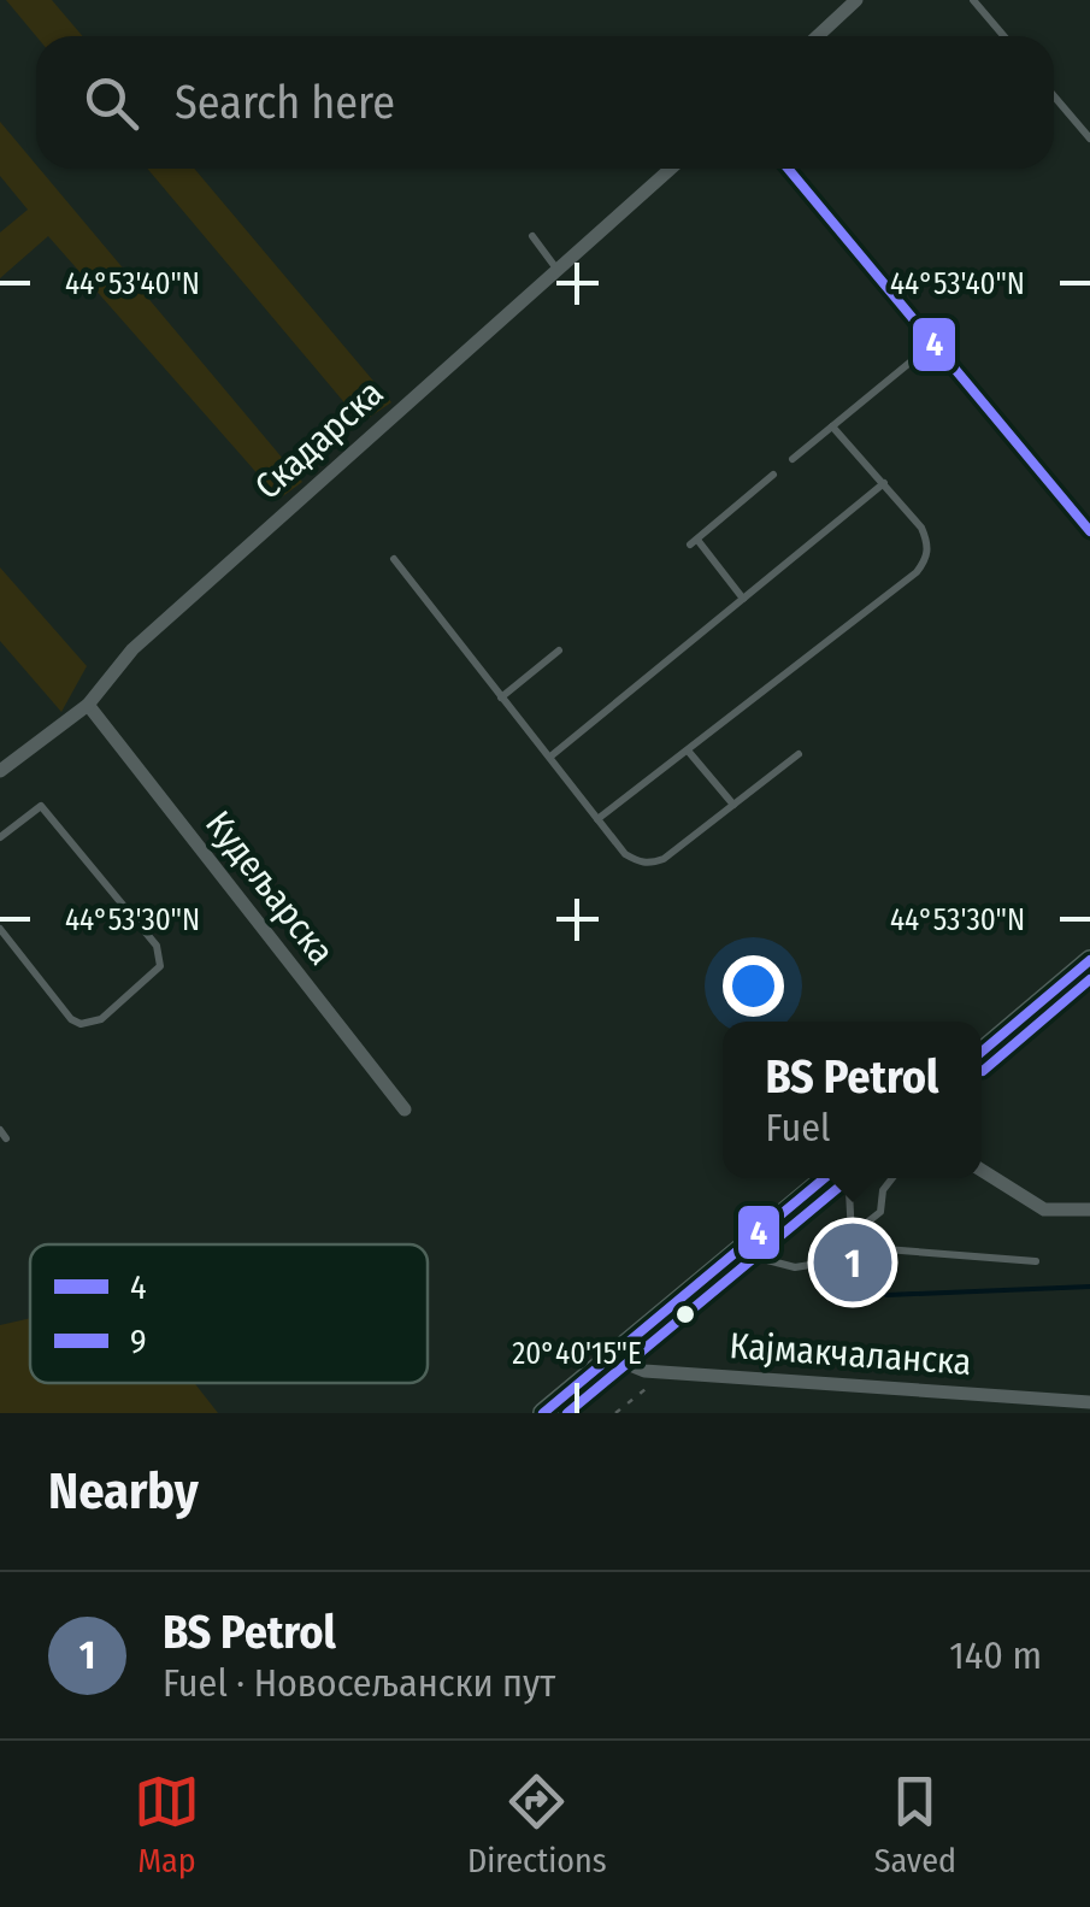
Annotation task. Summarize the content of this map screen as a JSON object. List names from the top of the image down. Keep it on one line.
{"streets":{"street":["Скадарска","Кудељарска","Кајмакчаланска"]},"crossings":[["Скадарска","Кудељарска"]],"lines":["transit line 4","transit line 9"],"legend":["4","9"],"page":{"search":"Search here","popup":["BS Petrol","Fuel"],"pins":"1","heading":"Nearby","list":[{"mark":"1","name":"BS Petrol","note":"Fuel · Новосељански пут","value":"140 m"}],"nav":["Map","Directions","Saved"]},"coordinates":["44°53'40\"N","44°53'30\"N","20°40'15\"E"]}
